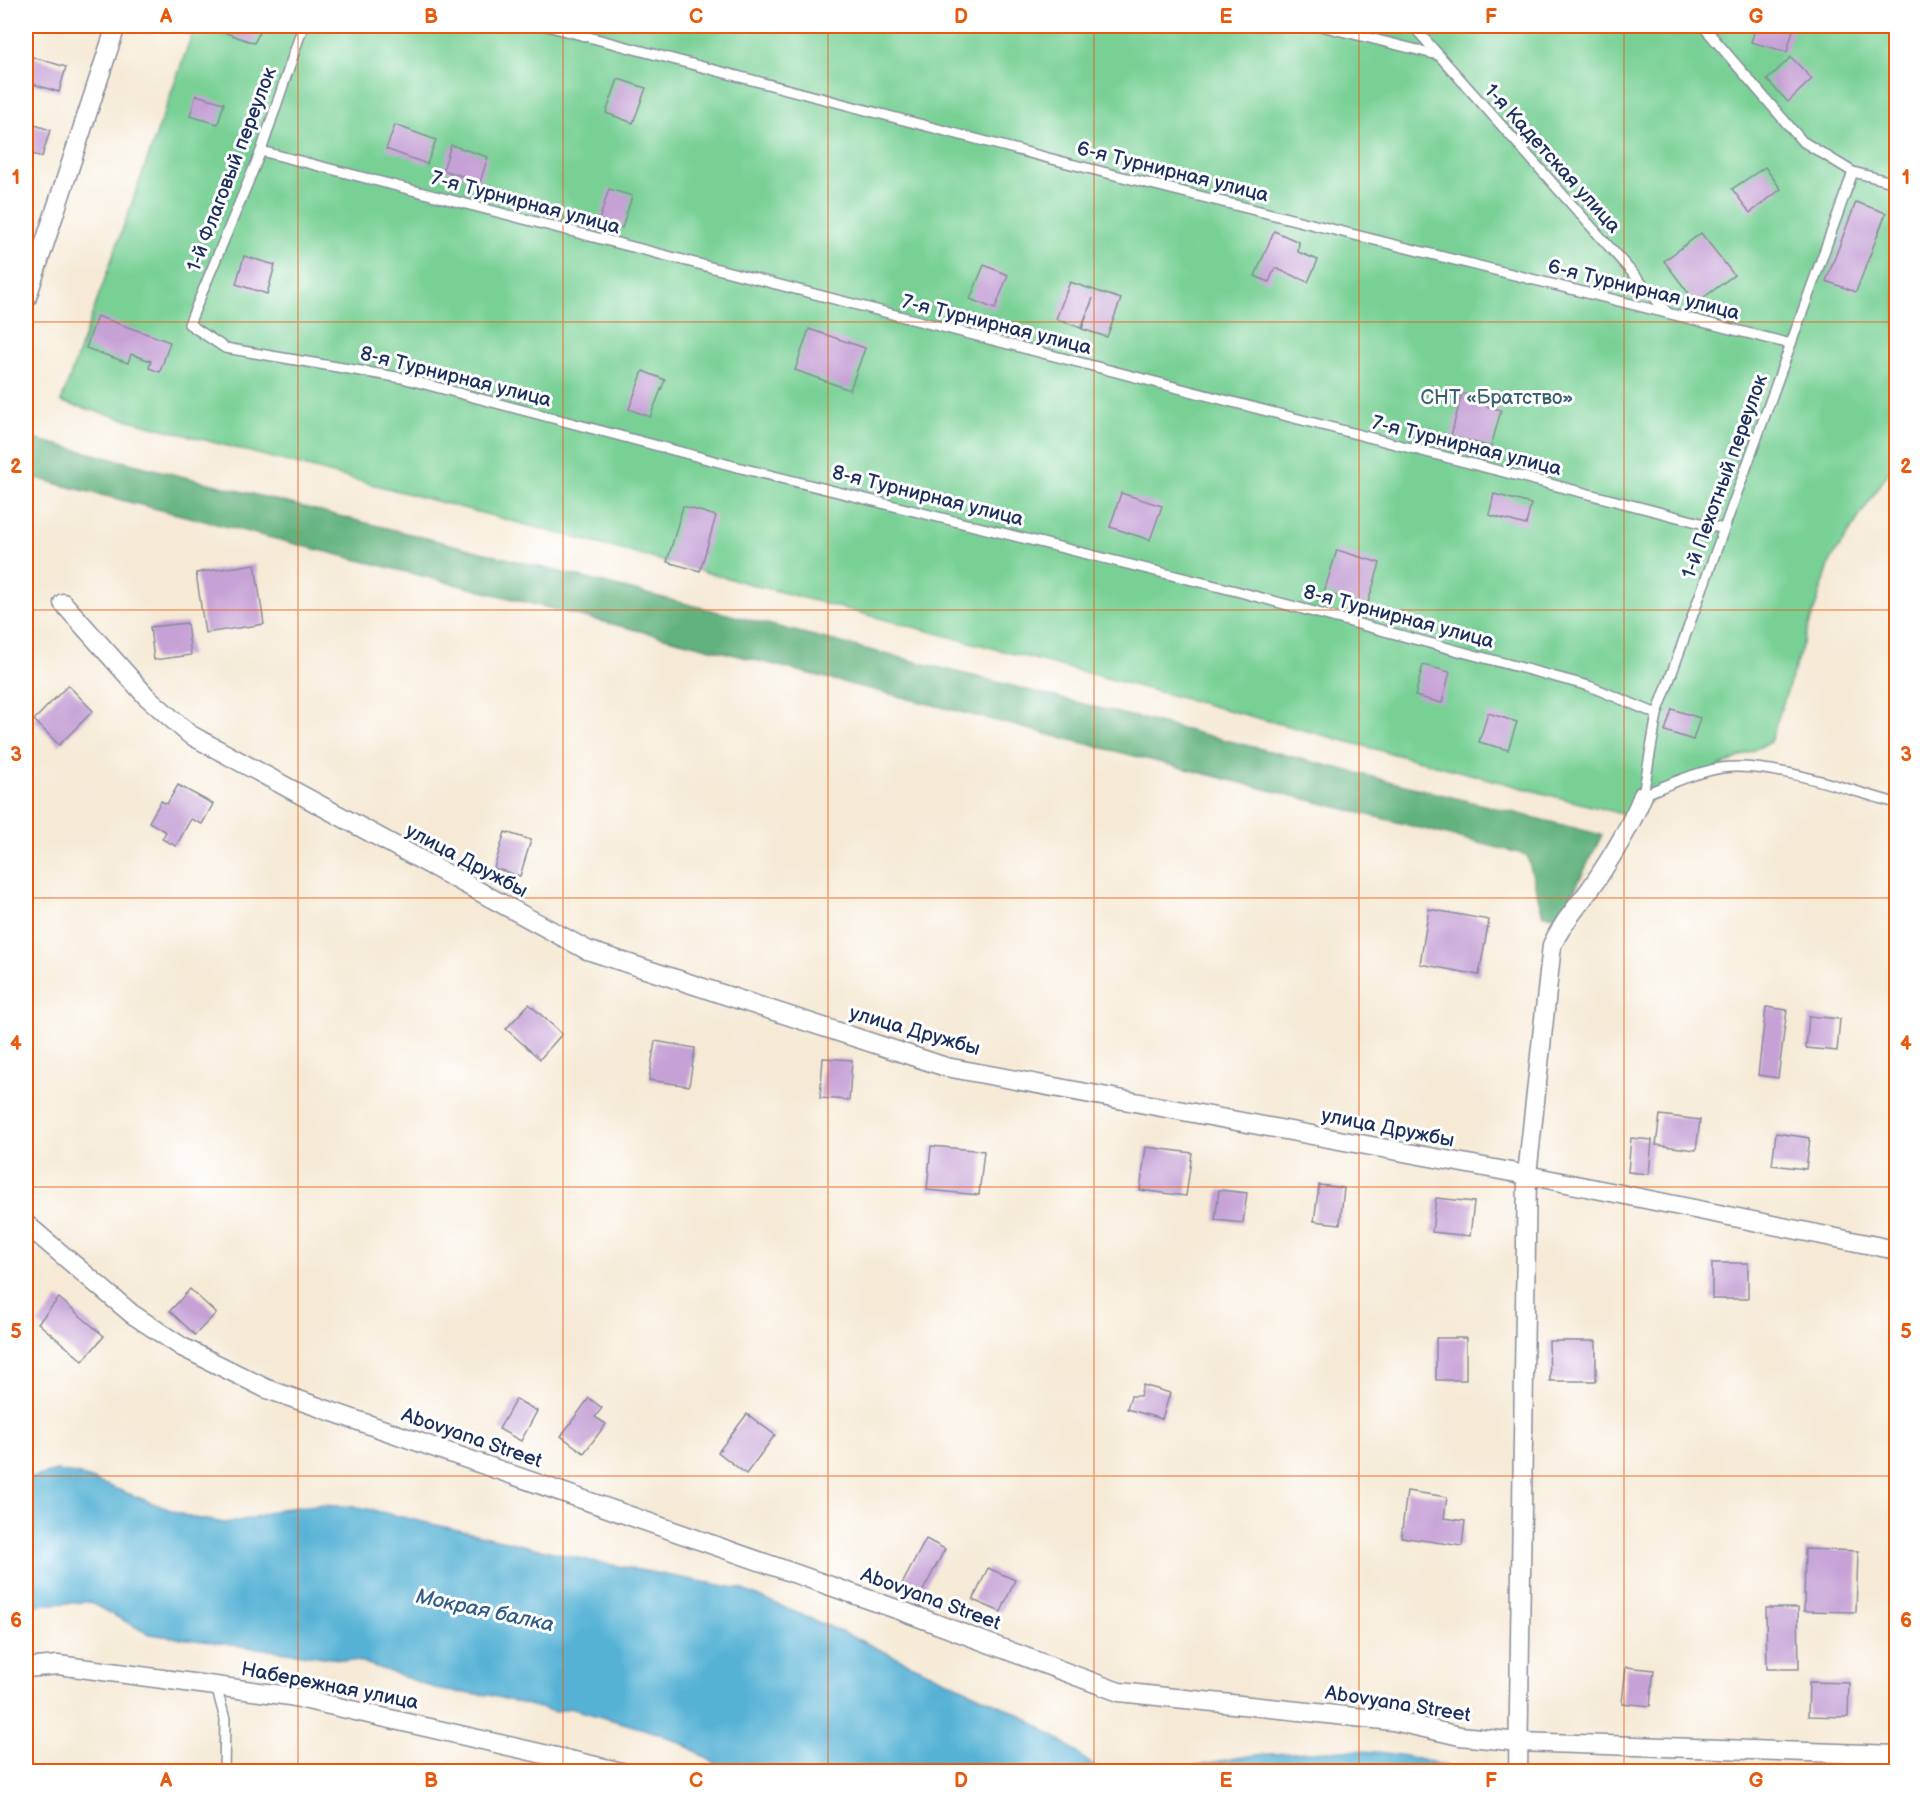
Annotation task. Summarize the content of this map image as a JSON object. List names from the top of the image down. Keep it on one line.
{"streets":{"street":["улица Дружбы","Abovyana Street","Набережная улица"],"lane":["1-я Кадетская улица","1-й Флаговый переулок","6-я Турнирная улица","7-я Турнирная улица","8-я Турнирная улица","1-й Пехотный переулок"]},"crossings":[["1-я Кадетская улица","6-я Турнирная улица"],["1-й Флаговый переулок","7-я Турнирная улица"],["1-й Флаговый переулок","8-я Турнирная улица"],["6-я Турнирная улица","1-й Пехотный переулок"],["7-я Турнирная улица","1-й Пехотный переулок"],["8-я Турнирная улица","1-й Пехотный переулок"]],"water":["Мокрая балка"],"parks":["СНТ «Братство»"],"grid":{"columns":["A","B","C","D","E","F","G"],"rows":["1","2","3","4","5","6"]}}
